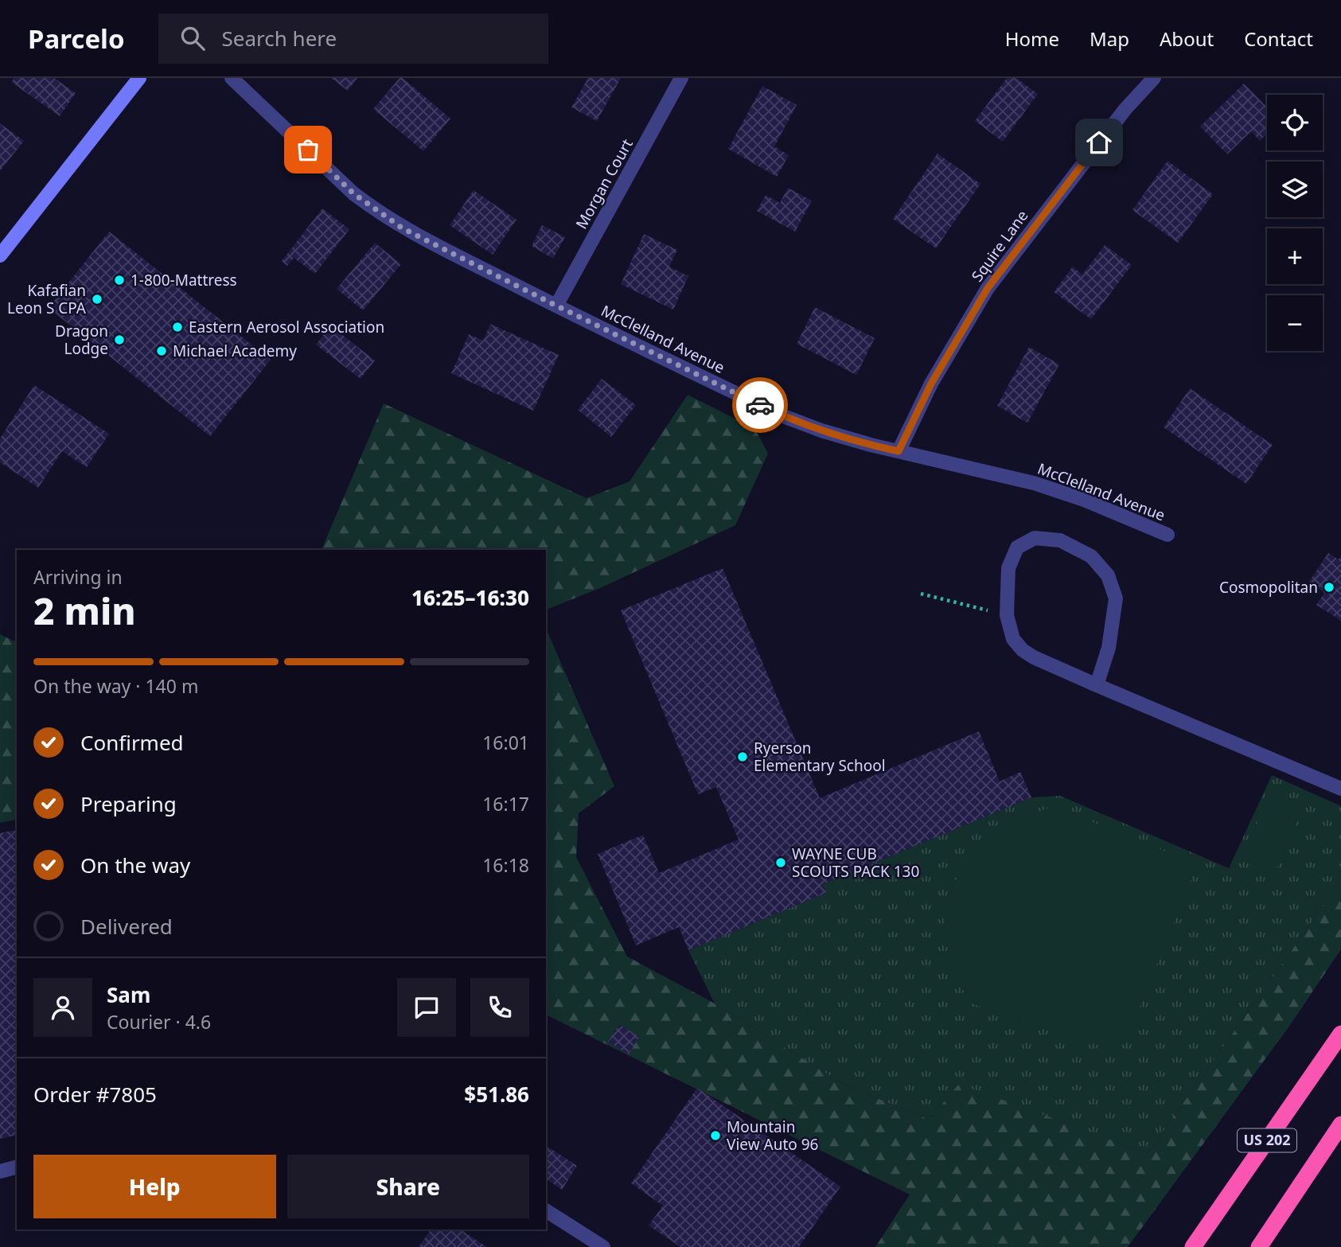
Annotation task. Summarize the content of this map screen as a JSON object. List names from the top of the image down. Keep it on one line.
{"streets":{"highway":["US 202"],"street":["Morgan Court","Squire Lane","McClelland Avenue"]},"crossings":[["Morgan Court","McClelland Avenue"],["Squire Lane","McClelland Avenue"]],"places":["1-800-Mattress","Kafafian Leon S CPA","Eastern Aerosol Association","Dragon Lodge","Michael Academy","Cosmopolitan","Ryerson Elementary School","WAYNE CUB SCOUTS PACK 130","Mountain View Auto 96"],"page":{"header":"Parcelo","search":"Search here","nav":["Home","Map","About","Contact"],"map_buttons":["+","−"],"heading":["2 min","Arriving in","16:25–16:30"],"panel":["Sam","Courier · 4.6","Order #7805","$51.86"],"bar":"On the way · 140 m","list":[["Confirmed","16:01"],["Preparing","16:17"],["On the way","16:18"],"Delivered"],"buttons":["Help","Share"]}}
